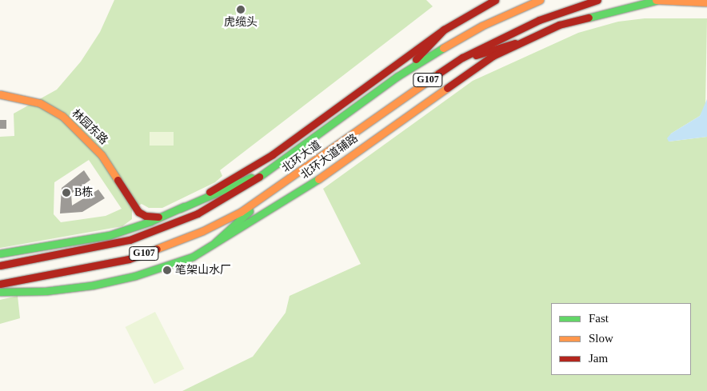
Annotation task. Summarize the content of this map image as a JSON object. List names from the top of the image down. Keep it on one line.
{"streets":{"main road":["G107","林园东路","北环大道","北环大道辅路"]},"places":["虎缆头","B栋","笔架山水厂"],"legend":["Fast","Slow","Jam"]}
